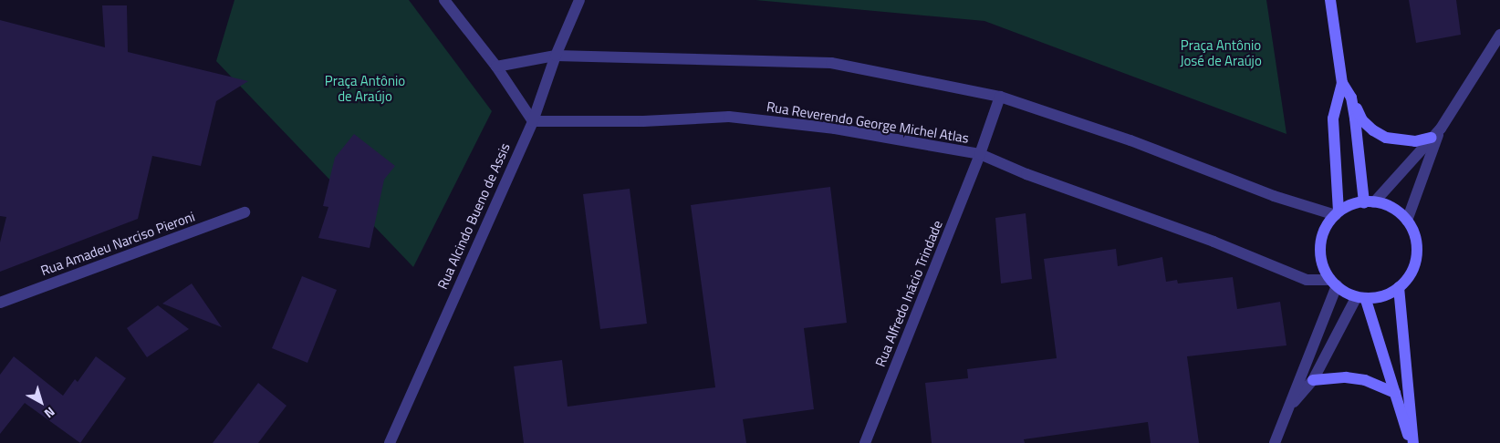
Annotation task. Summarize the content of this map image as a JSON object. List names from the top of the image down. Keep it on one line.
{"streets":{"street":["Rua Reverendo George Michel Atlas","Rua Alcindo Bueno de Assis","Rua Amadeu Narciso Pieroni","Rua Alfredo Inácio Trindade"]},"crossings":[["Rua Reverendo George Michel Atlas","Rua Alcindo Bueno de Assis"],["Rua Reverendo George Michel Atlas","Rua Alfredo Inácio Trindade"]],"parks":["Praça Antônio José de Araújo","Praça Antônio de Araújo"],"north":"bottom right"}
